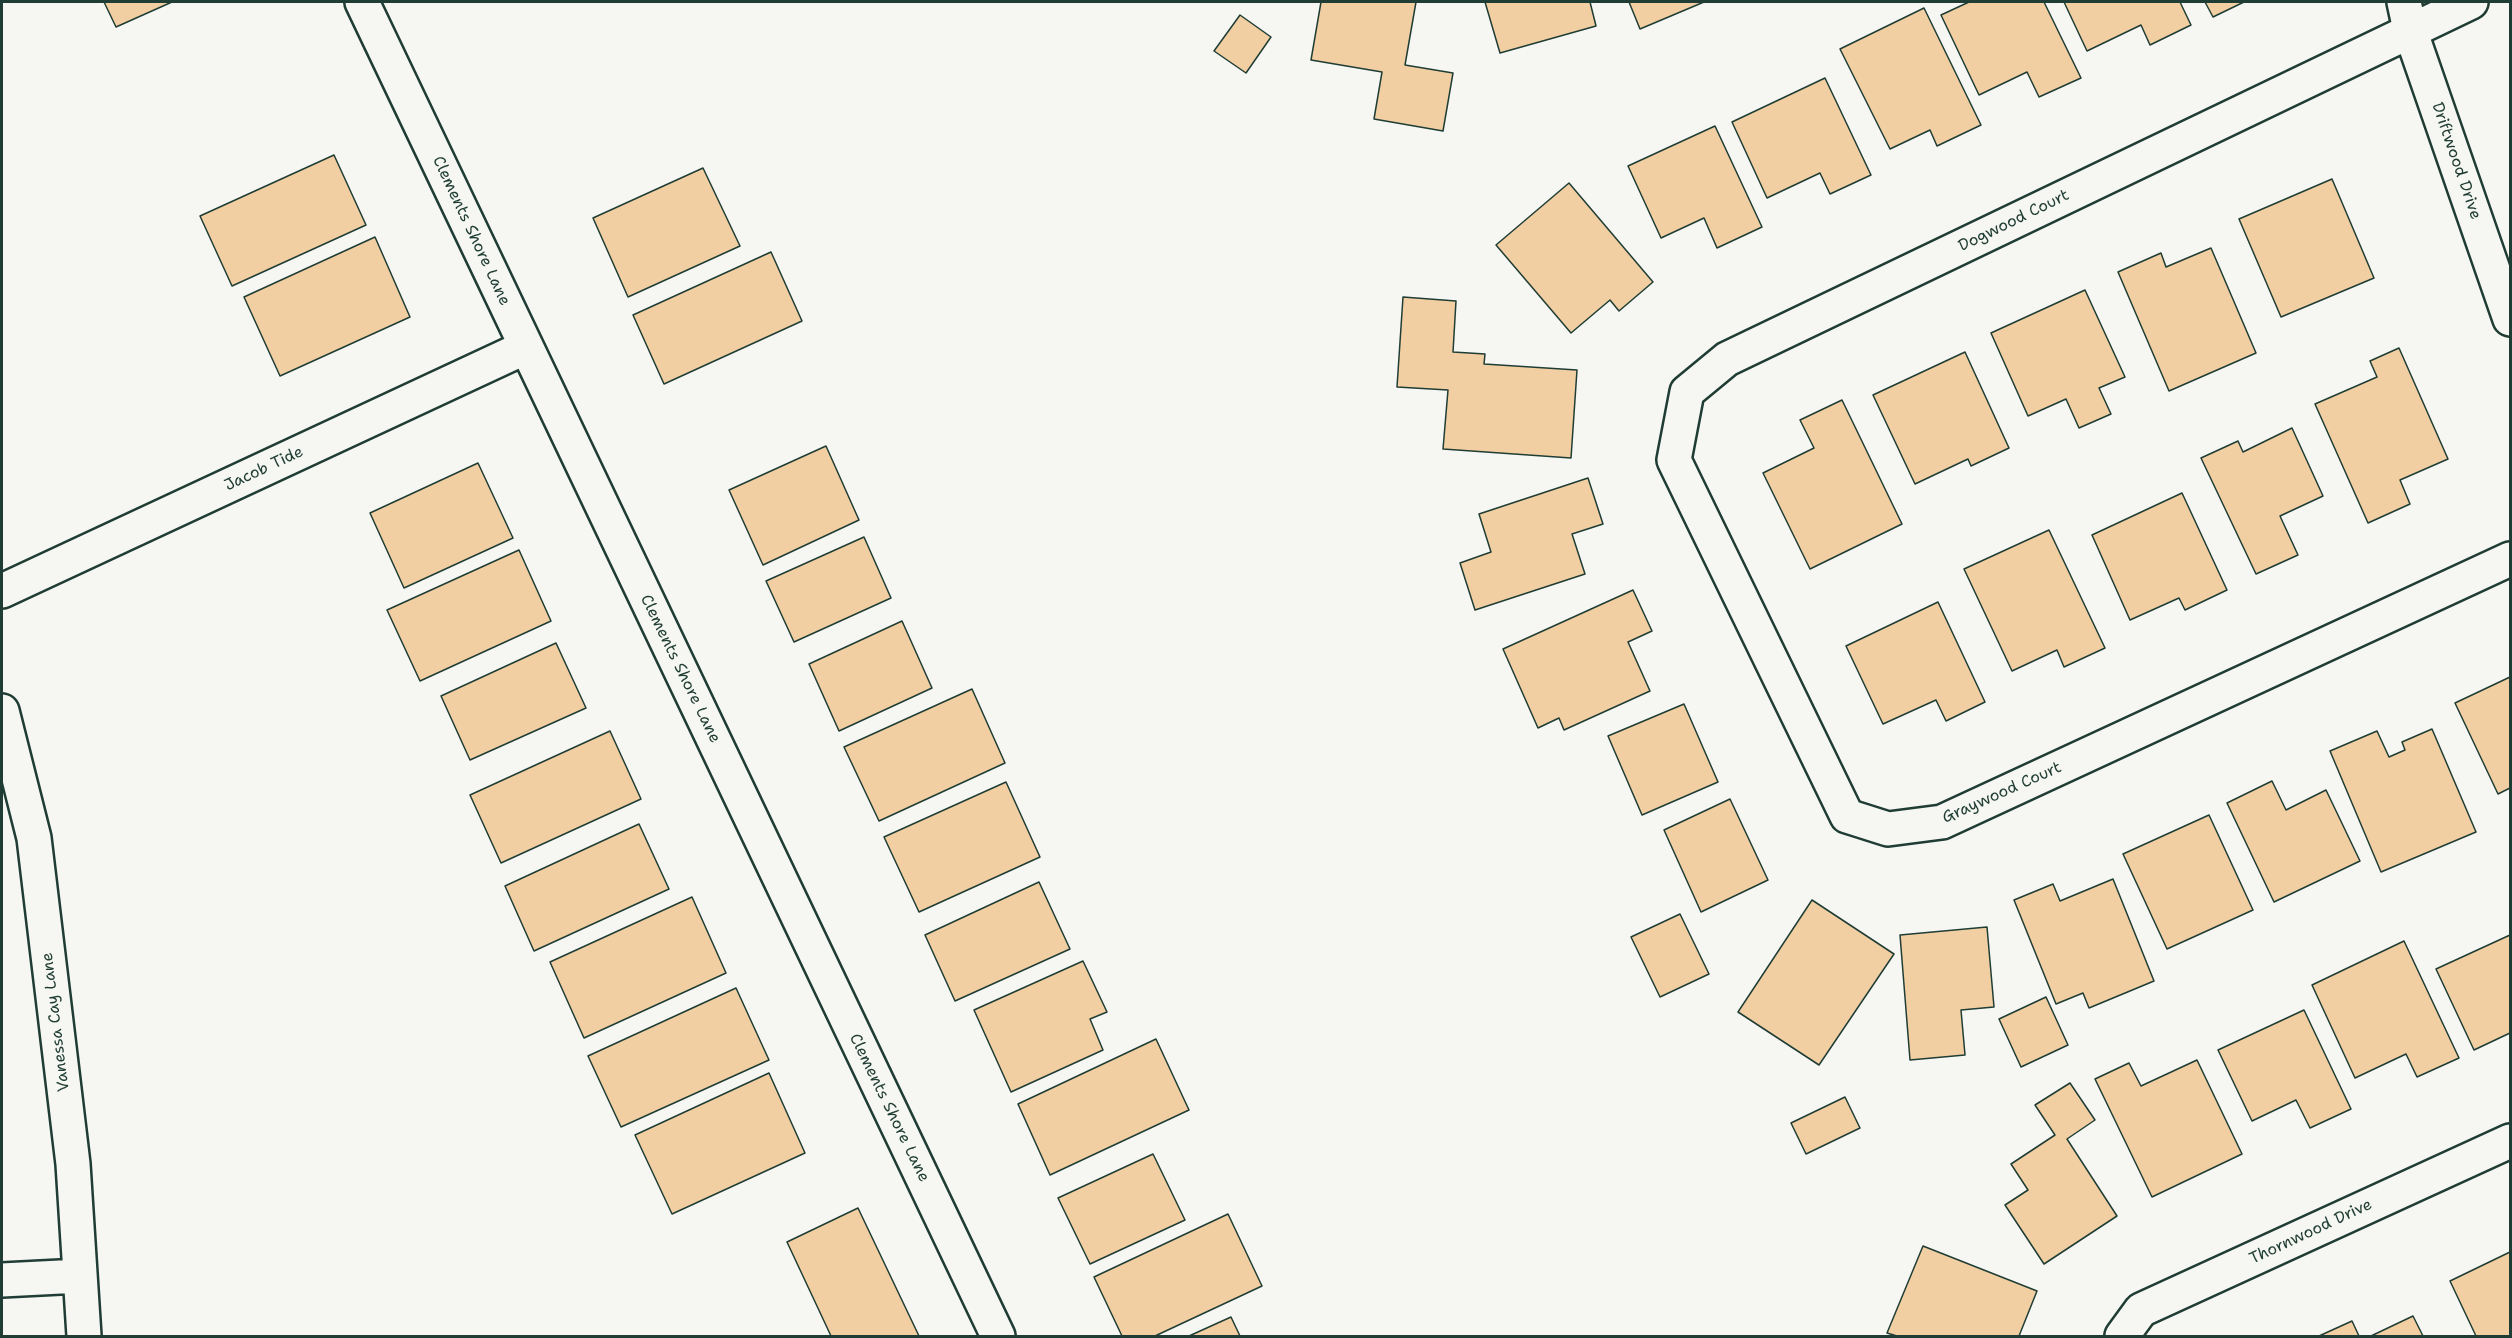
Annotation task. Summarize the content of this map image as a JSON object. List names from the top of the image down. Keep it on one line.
{"streets":{"street":["Driftwood Drive","Dogwood Court","Clements Shore Lane","Jacob Tide","Graywood Court","Vanessa Cay Lane","Thornwood Drive"]},"crossings":[["Driftwood Drive","Dogwood Court"],["Dogwood Court","Graywood Court"],["Clements Shore Lane","Jacob Tide"]]}
